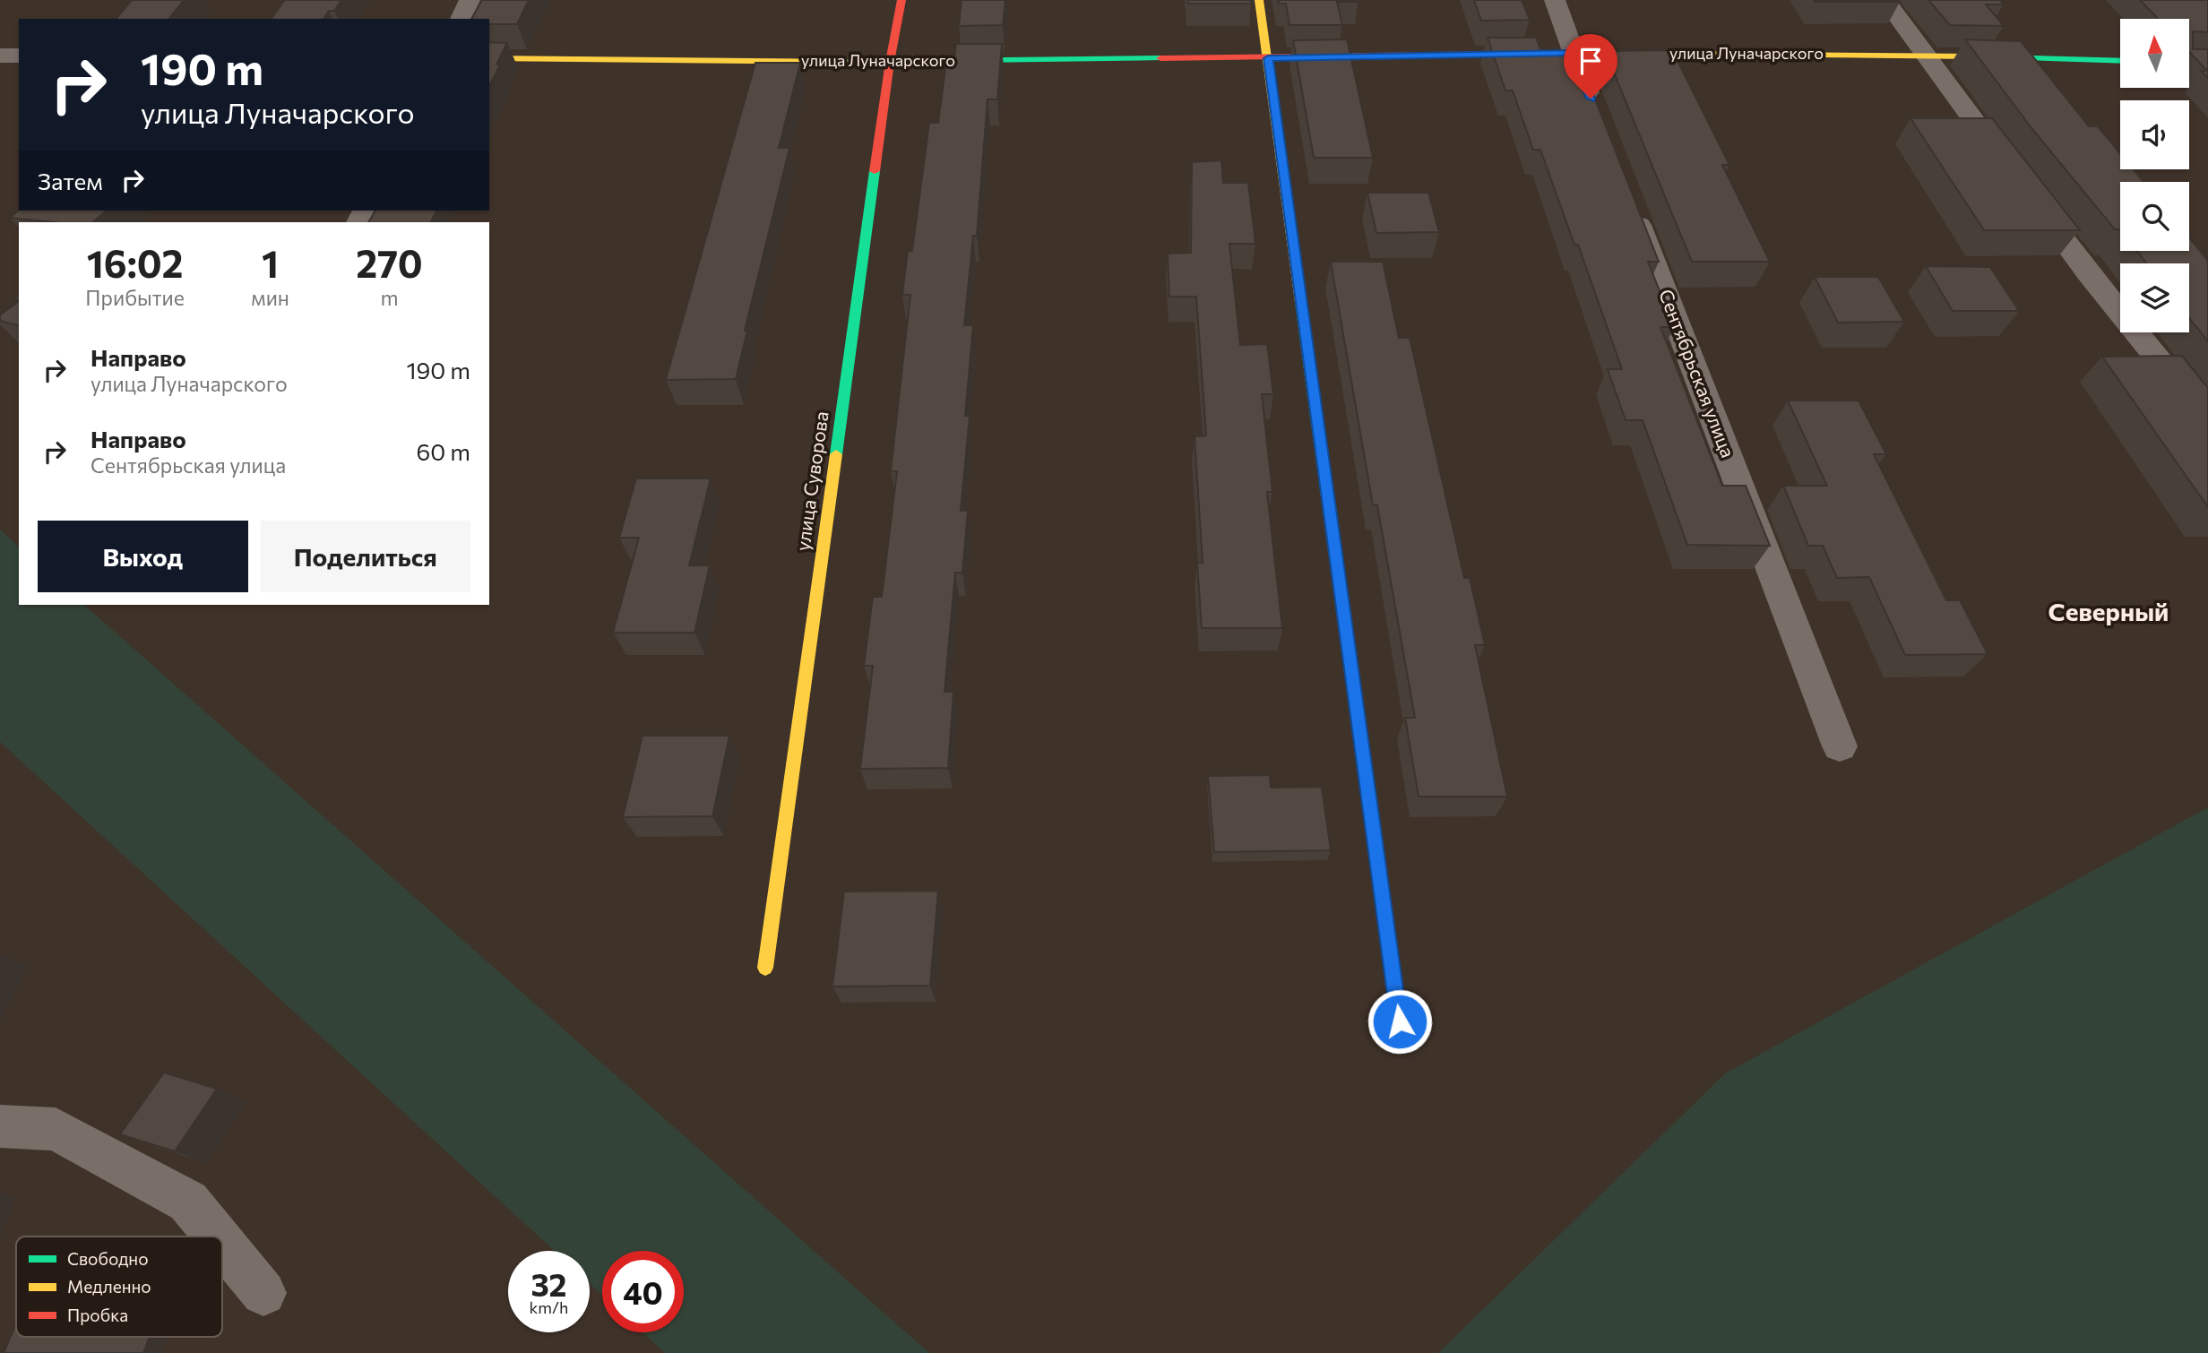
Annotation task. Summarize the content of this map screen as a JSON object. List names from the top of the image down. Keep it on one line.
{"streets":{"street":["улица Луначарского","Сентябрьская улица","улица Суворова"]},"crossings":[["улица Луначарского","улица Суворова"]],"districts":["Северный"],"legend":["Свободно","Медленно","Пробка"],"north":"top","page":{"turn":["190 m","улица Луначарского"],"then":"Затем","eta":["16:02","Прибытие","1","мин","270","m"],"list":[{"name":"Направо","note":"улица Луначарского","value":"190 m"},{"name":"Направо","note":"Сентябрьская улица","value":"60 m"}],"buttons":["Выход","Поделиться"],"speed":"32 km/h","limit":"40"}}
